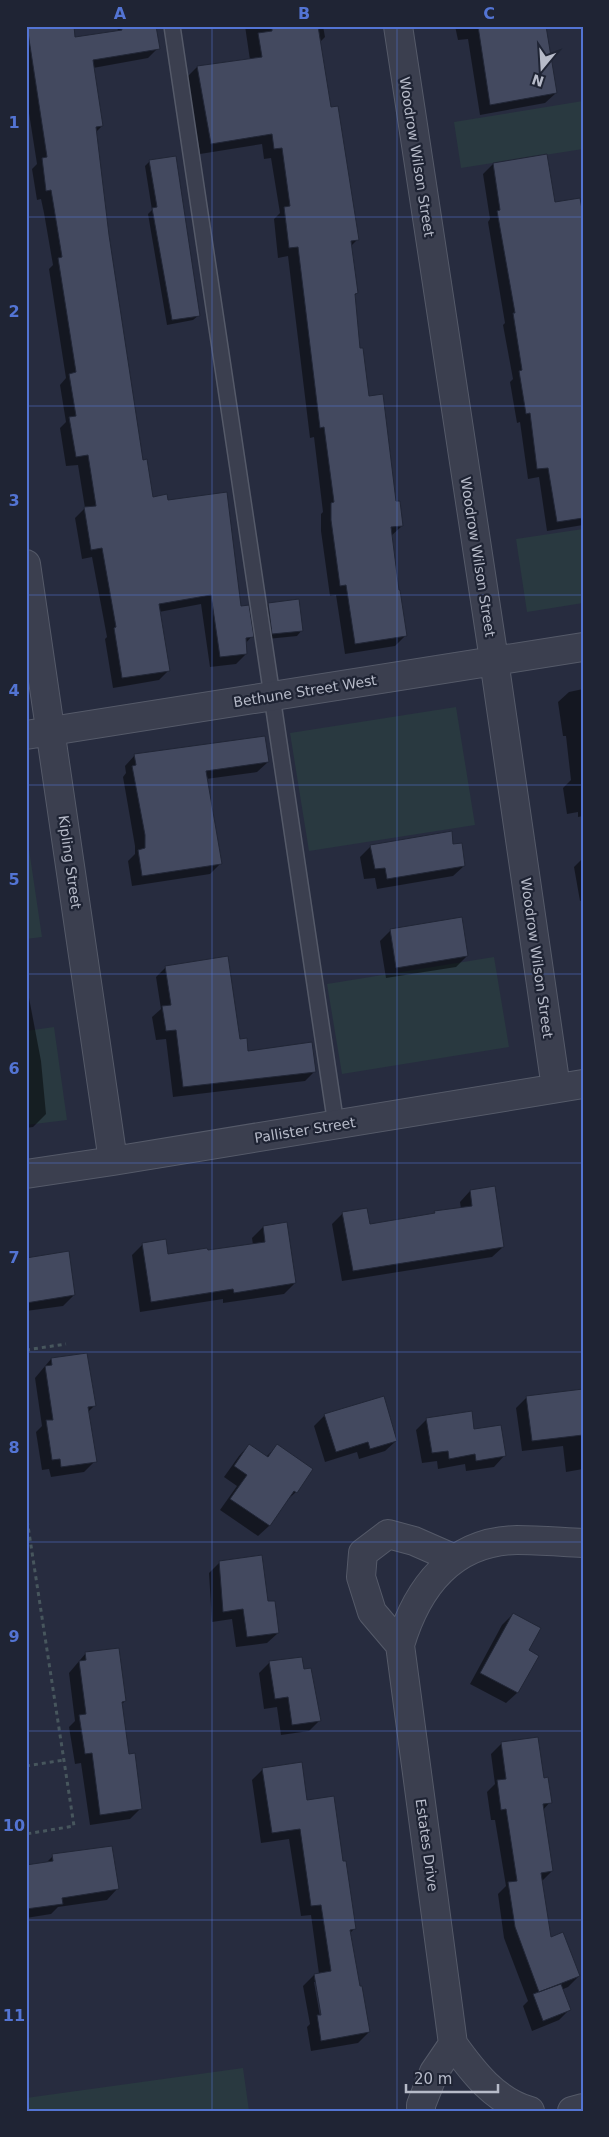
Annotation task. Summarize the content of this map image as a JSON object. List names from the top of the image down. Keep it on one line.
{"streets":{"street":["Woodrow Wilson Street","Bethune Street West","Kipling Street","Pallister Street","Estates Drive"]},"crossings":[["Woodrow Wilson Street","Bethune Street West"],["Woodrow Wilson Street","Pallister Street"],["Bethune Street West","Kipling Street"],["Kipling Street","Pallister Street"]],"scale_bar":"20 m","north":"bottom","grid":{"columns":["A","B","C"],"rows":["1","2","3","4","5","6","7","8","9","10","11"]}}
